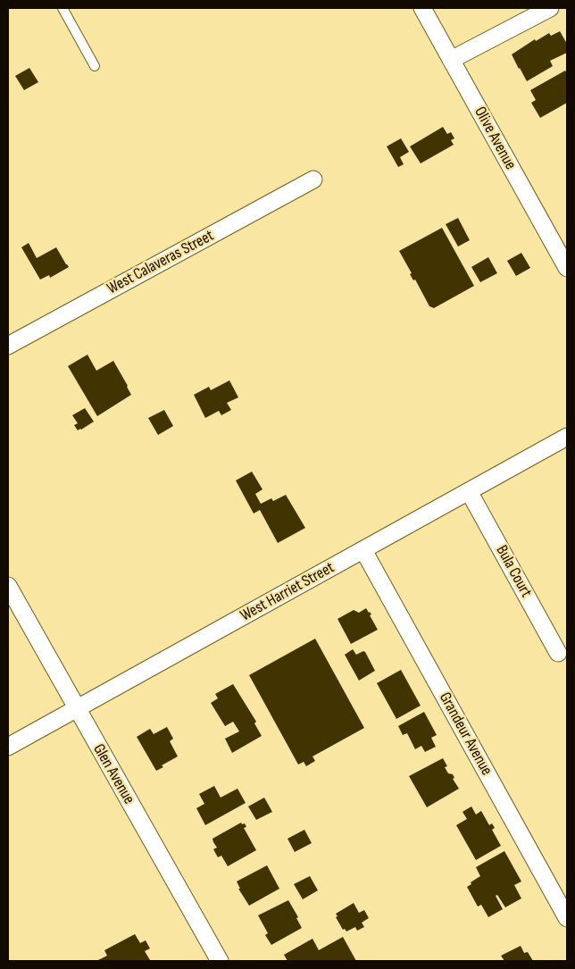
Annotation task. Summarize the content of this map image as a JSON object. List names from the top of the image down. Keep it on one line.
{"streets":{"street":["Olive Avenue","West Calaveras Street","Bula Court","West Harriet Street","Grandeur Avenue","Glen Avenue"]},"crossings":[["Bula Court","West Harriet Street"],["West Harriet Street","Grandeur Avenue"],["West Harriet Street","Glen Avenue"]]}
